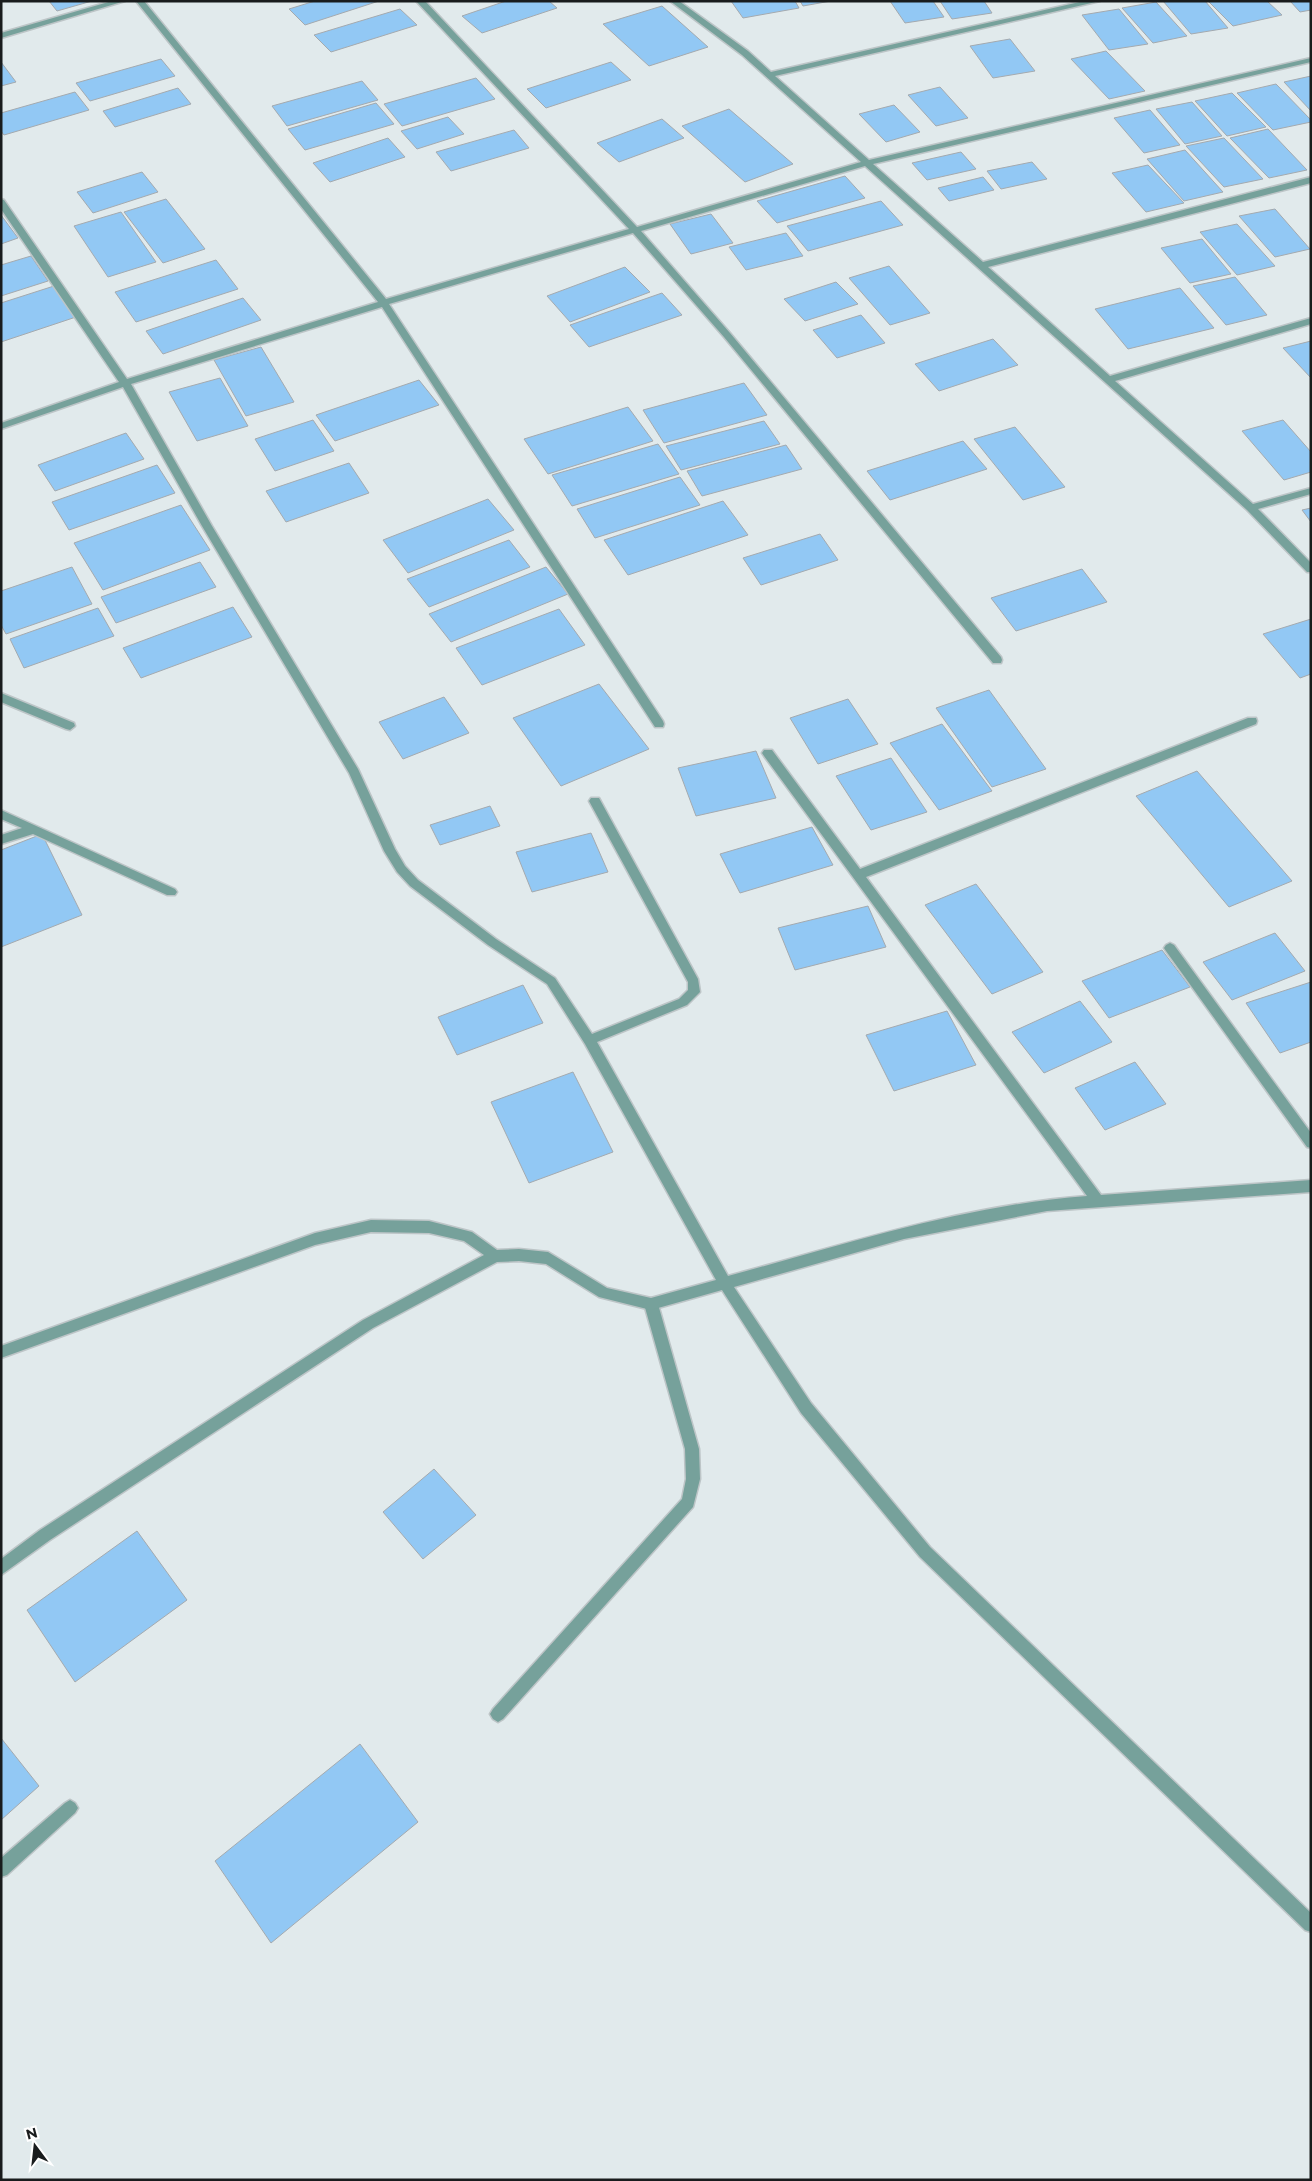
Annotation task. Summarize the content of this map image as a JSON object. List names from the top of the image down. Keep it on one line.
{"north":"top"}
